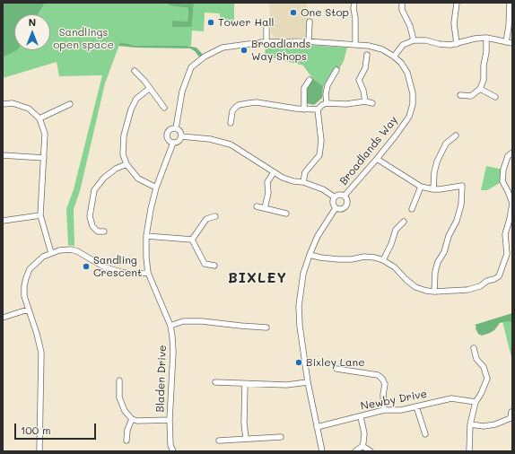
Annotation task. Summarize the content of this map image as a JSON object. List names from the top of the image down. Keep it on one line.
{"streets":{"street":["Broadlands Way","Bladen Drive","Newby Drive"]},"crossings":[["Broadlands Way","Bladen Drive"]],"districts":["BIXLEY"],"parks":["Sandlings open space"],"places":["One Stop","Tower Hall","Broadlands Way Shops","Sandling Crescent","Bixley Lane"],"scale_bar":"100 m","north":"top"}
